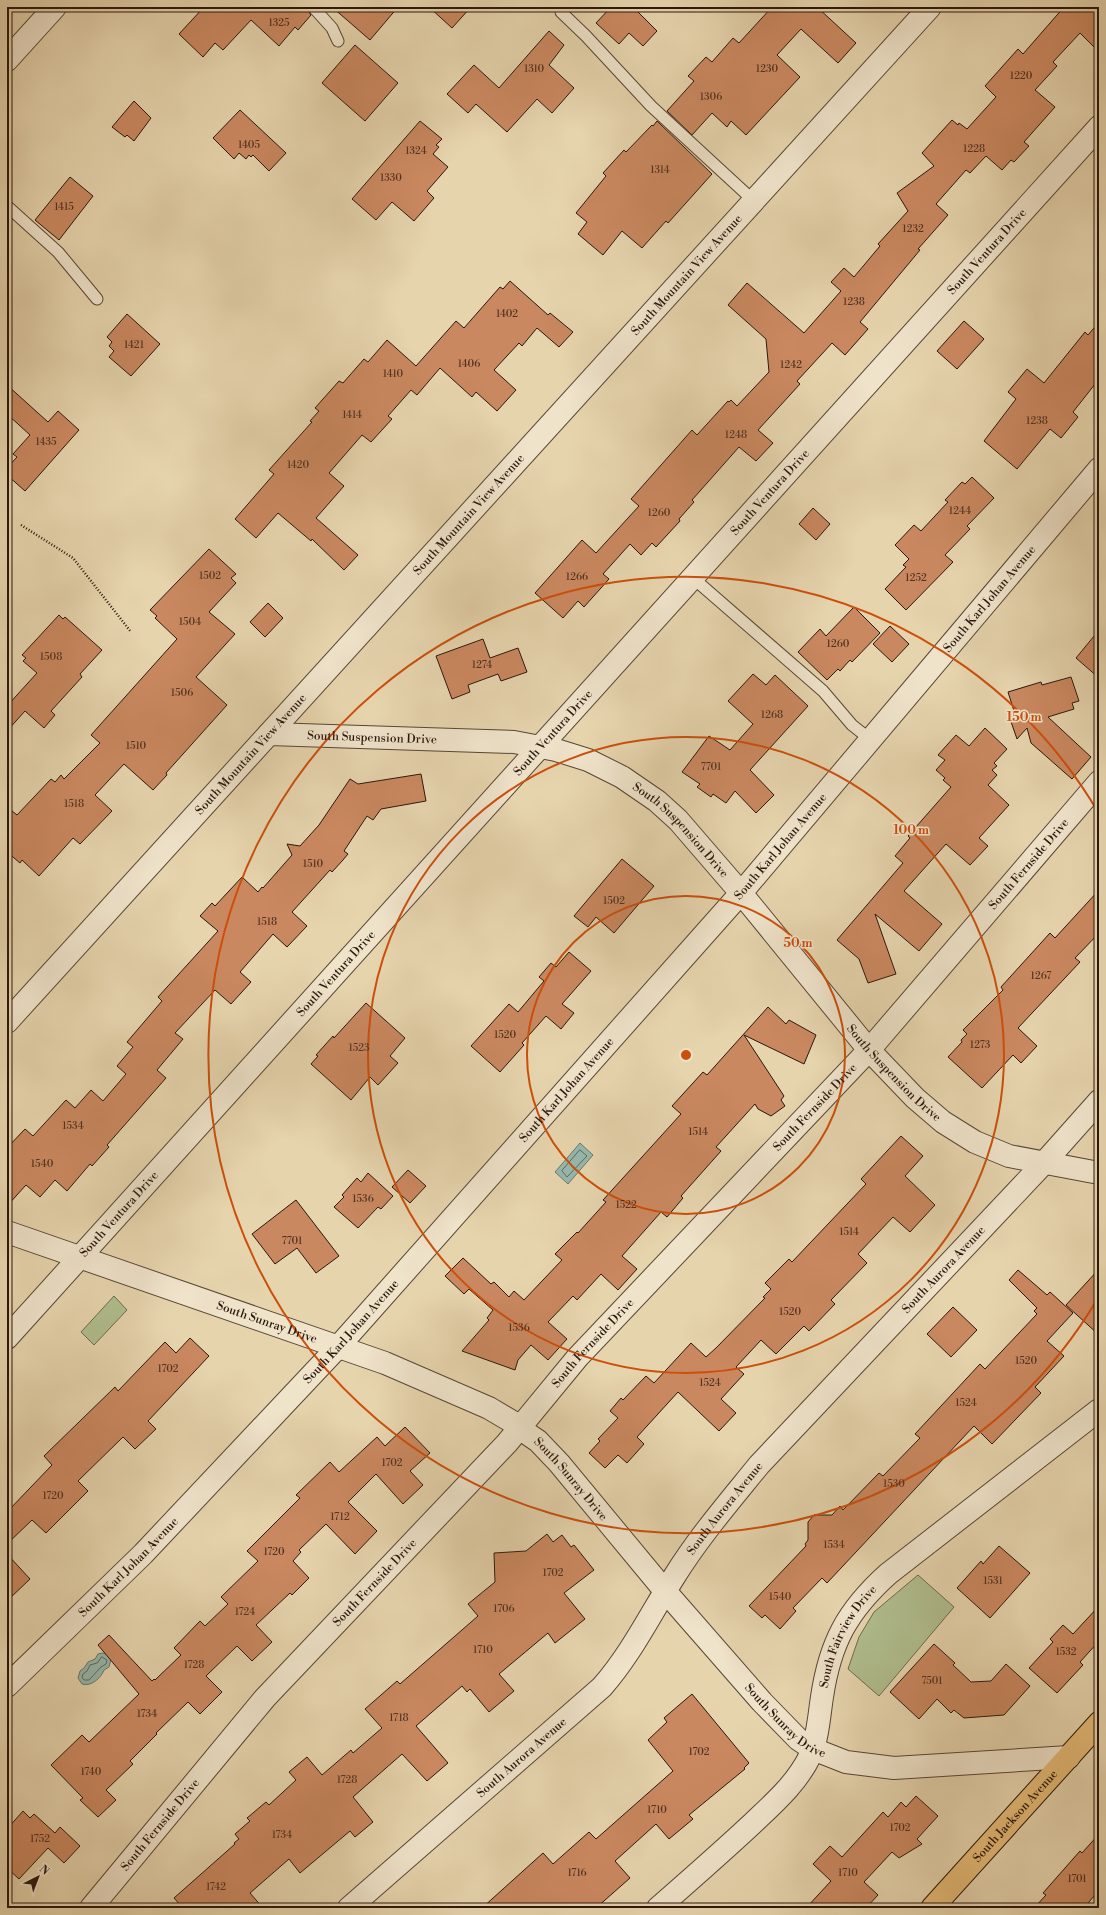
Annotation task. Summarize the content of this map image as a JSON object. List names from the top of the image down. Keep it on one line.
{"streets":{"main road":["South Jackson Avenue"],"street":["South Ventura Drive","South Mountain View Avenue","South Karl Johan Avenue","South Suspension Drive","South Fernside Drive","South Aurora Avenue","South Sunray Drive","South Fairview Drive"]},"crossings":[["South Ventura Drive","South Suspension Drive"],["South Ventura Drive","South Sunray Drive"],["South Mountain View Avenue","South Suspension Drive"],["South Karl Johan Avenue","South Suspension Drive"],["South Karl Johan Avenue","South Sunray Drive"],["South Suspension Drive","South Fernside Drive"],["South Suspension Drive","South Aurora Avenue"],["South Fernside Drive","South Sunray Drive"],["South Aurora Avenue","South Sunray Drive"],["South Sunray Drive","South Fairview Drive"],["South Sunray Drive","South Jackson Avenue"]],"house_numbers":["1325","1310","1230","1220","1306","1405","1228","1324","1314","1330","1415","1232","1238","1402","1421","1406","1242","1410","1414","1238","1248","1435","1420","1244","1260","1502","1266","1252","1504","1260","1508","1274","1506","1268","1510","7701","1518","1510","1502","1518","1267","1520","1273","1523","1534","1514","1540","1536","1522","1514","7701","1520","1536","1520","1702","1524","1524","1702","1530","1720","1712","1534","1720","1702","1531","1540","1706","1724","1710","1532","1728","7501","1734","1718","1702","1740","1728","1710","1702","1734","1752","1716","1710","1701","1742"],"north":"top right","rings":["150 m","100 m","50 m"]}
